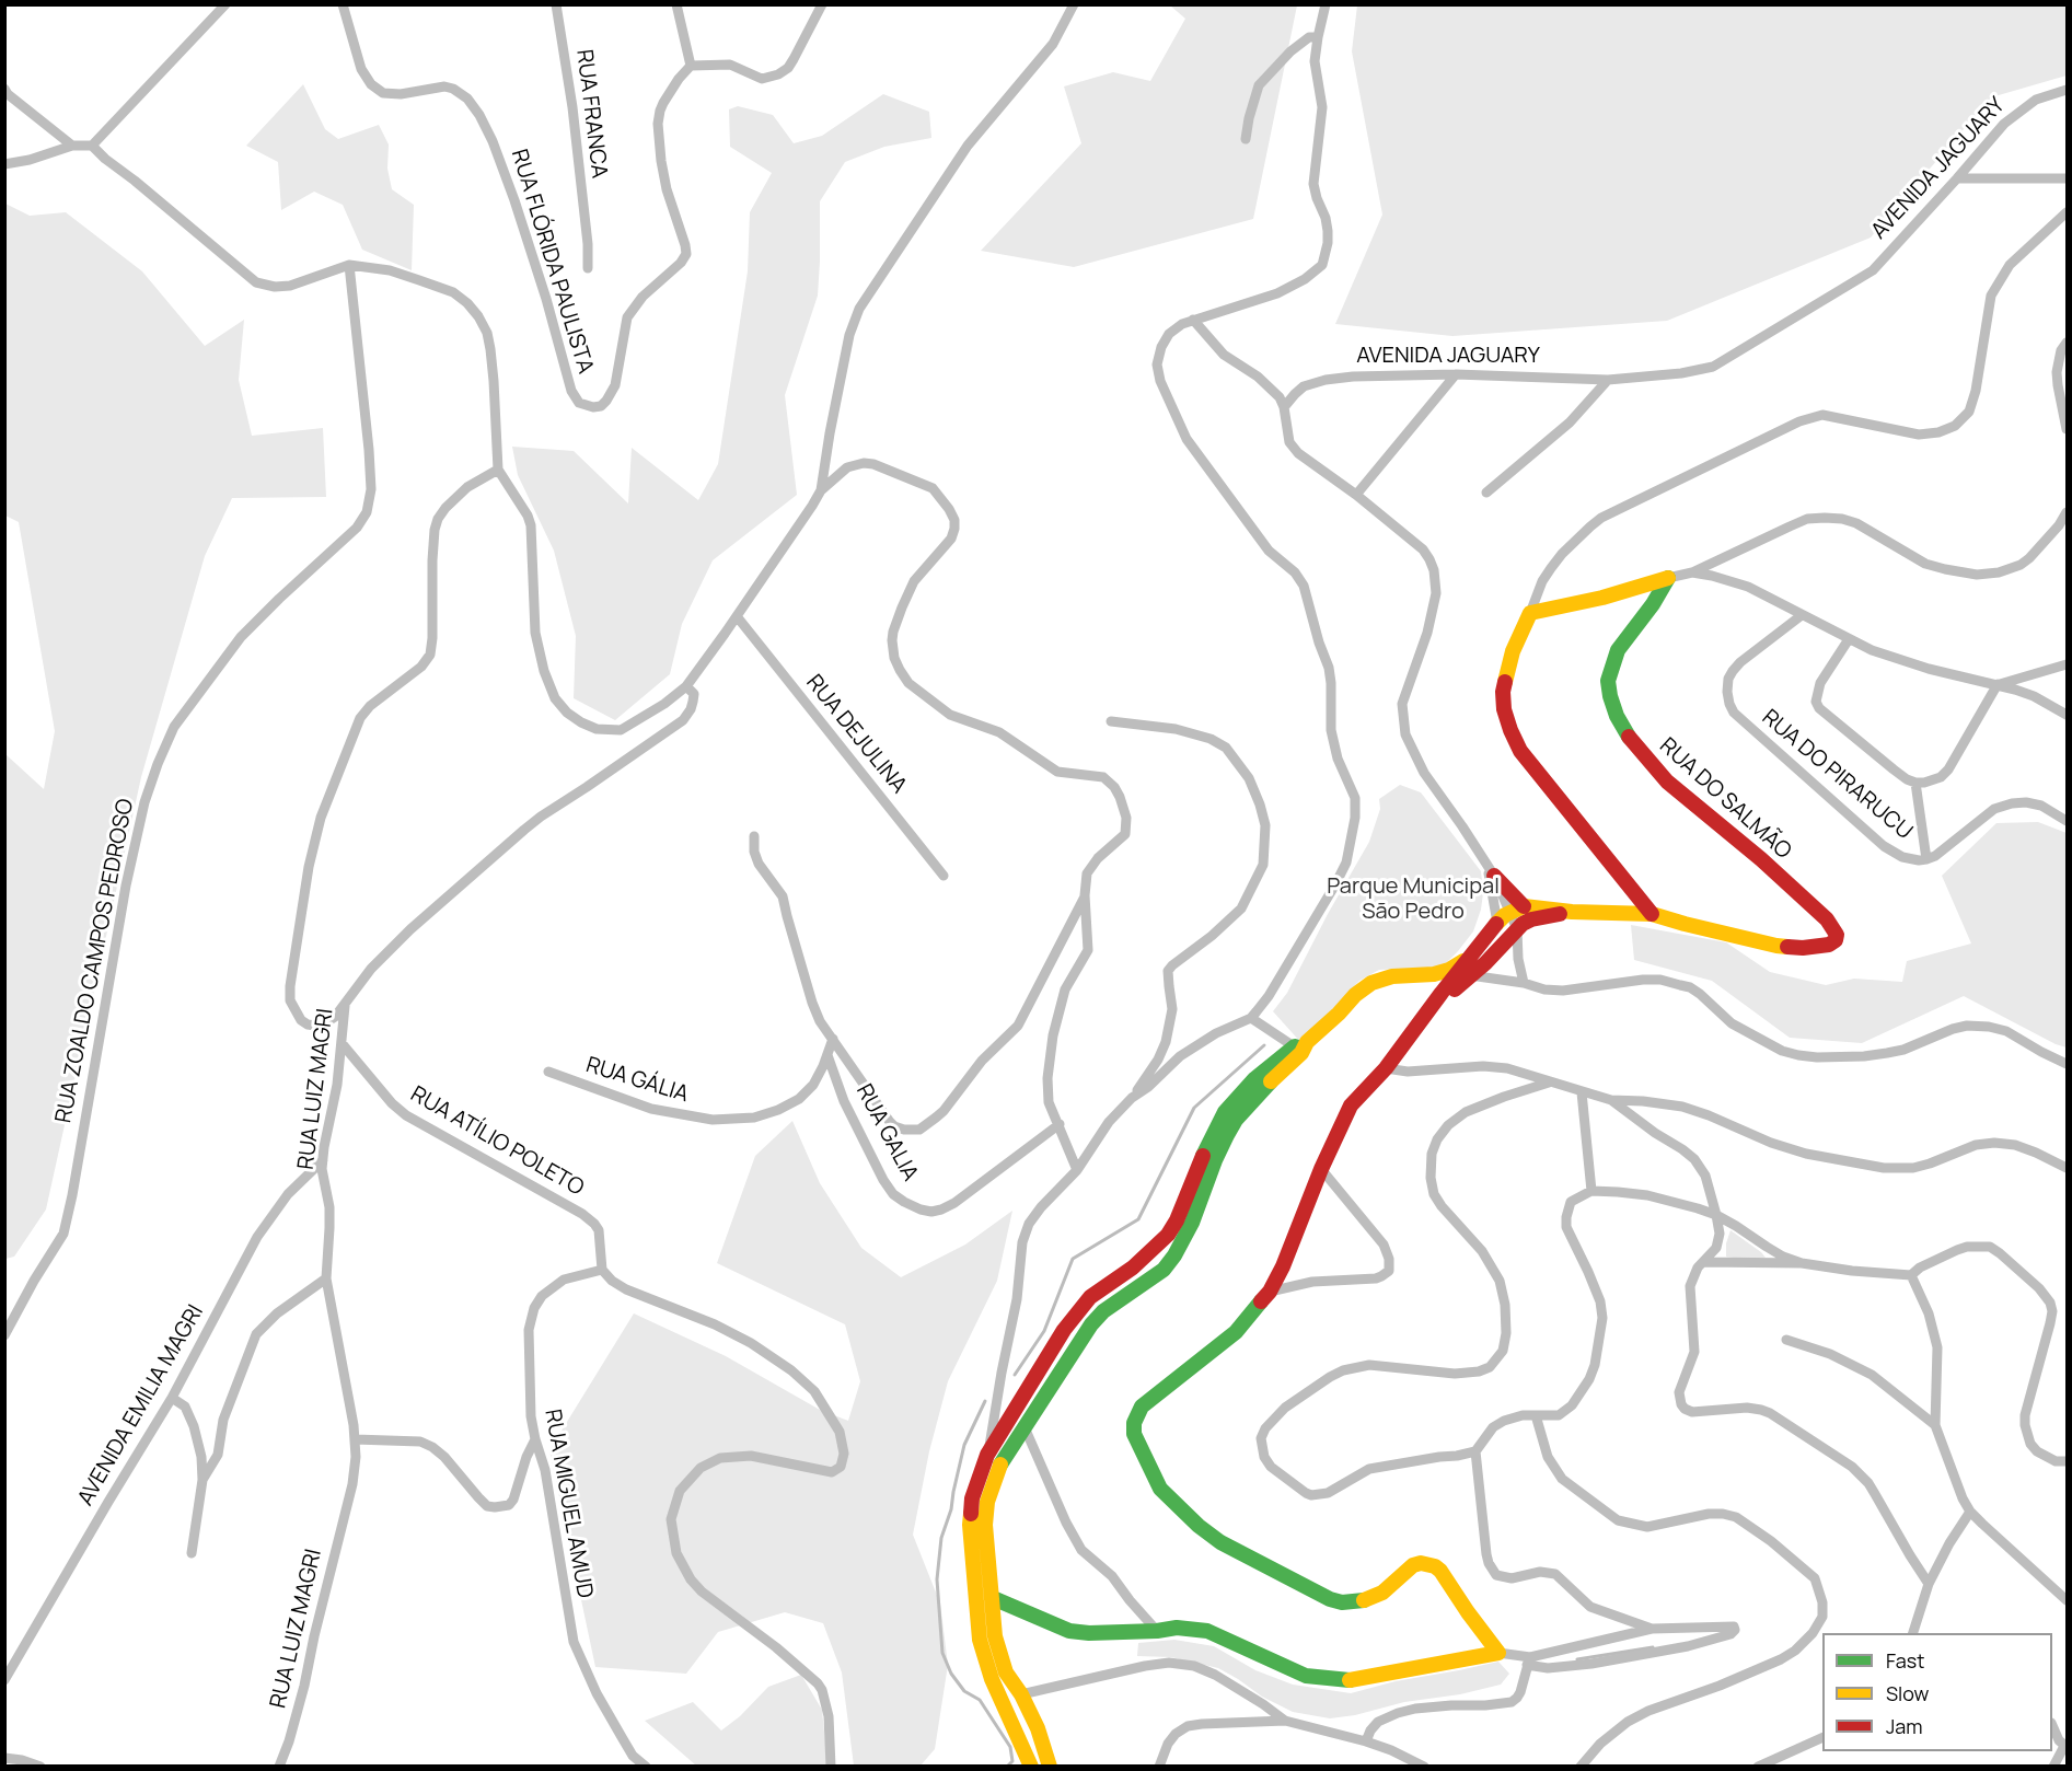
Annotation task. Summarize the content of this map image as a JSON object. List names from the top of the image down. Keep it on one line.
{"streets":{"street":["RUA FRANCA","AVENIDA JAGUARY","RUA FLÓRIDA PAULISTA","RUA DEJULINA","RUA DO PIRARUCU","RUA DO SALMÃO","RUA ZOALDO CAMPOS PEDROSO","RUA GÁLIA","RUA LUIZ MAGRI","RUA GALIA","RUA ATÍLIO POLETO","AVENIDA EMILIA MAGRI","RUA MIGUEL AMUD"]},"crossings":[["RUA GÁLIA","RUA GALIA"],["RUA LUIZ MAGRI","RUA ATÍLIO POLETO"],["RUA LUIZ MAGRI","AVENIDA EMILIA MAGRI"],["RUA ATÍLIO POLETO","RUA MIGUEL AMUD"]],"parks":["Parque Municipal São Pedro"],"legend":["Fast","Slow","Jam"]}
